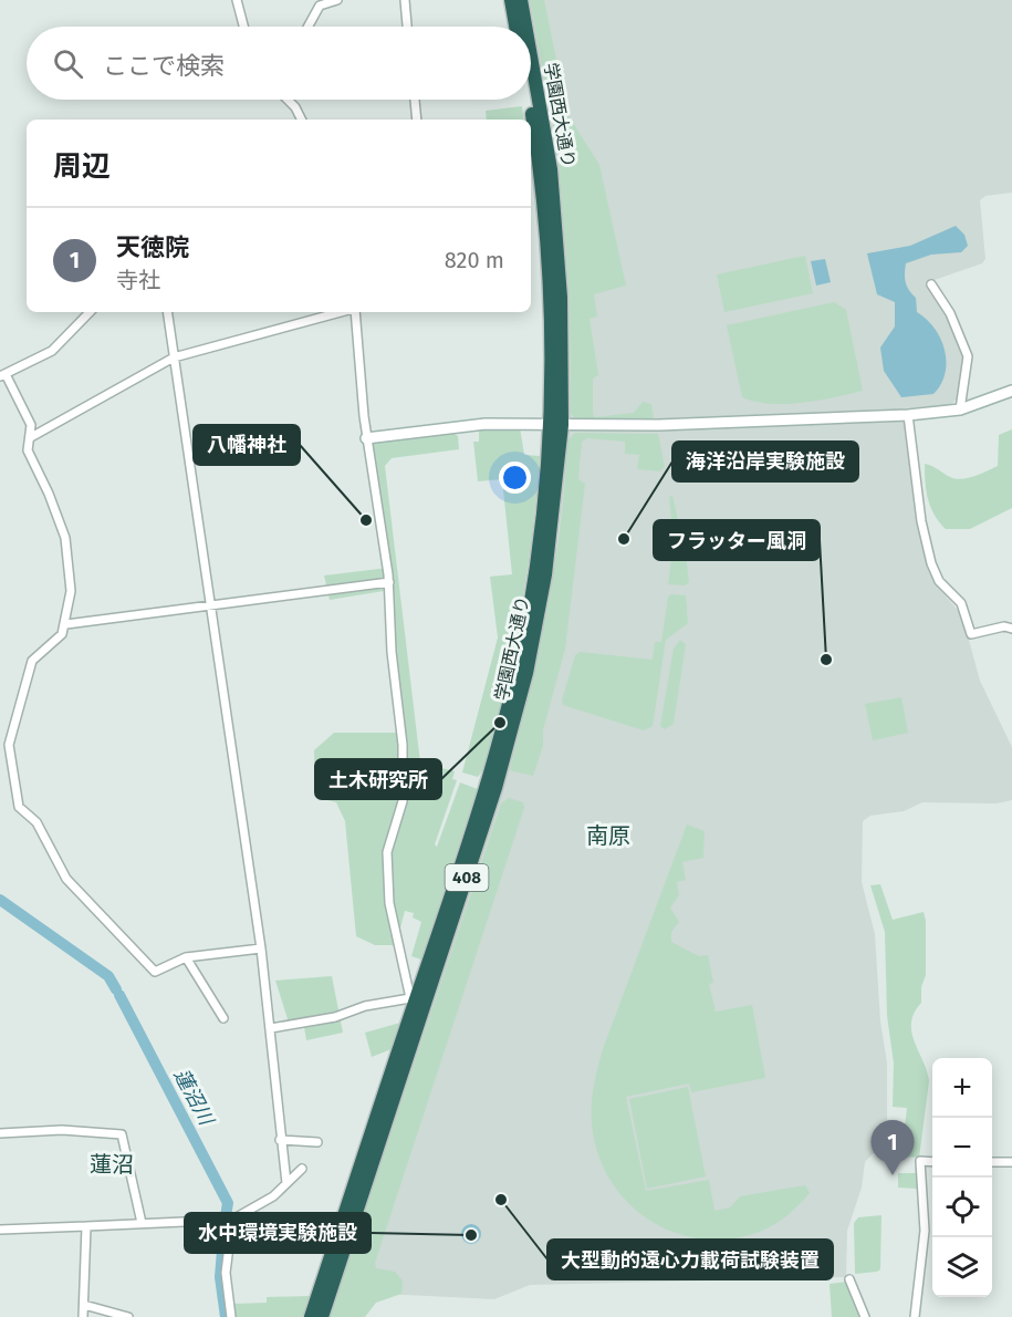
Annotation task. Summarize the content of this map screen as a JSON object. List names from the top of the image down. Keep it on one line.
{"streets":{"highway":["学園西大通り","408"]},"districts":["南原","蓮沼"],"water":["蓮沼川"],"places":["八幡神社","海洋沿岸実験施設","フラッター風洞","土木研究所","大型動的遠心力載荷試験装置","水中環境実験施設"],"page":{"search":"ここで検索","heading":"周辺","list":[{"mark":"1","name":"天徳院","note":"寺社","value":"820 m"}],"map_buttons":["+","−"],"pins":"1"}}
